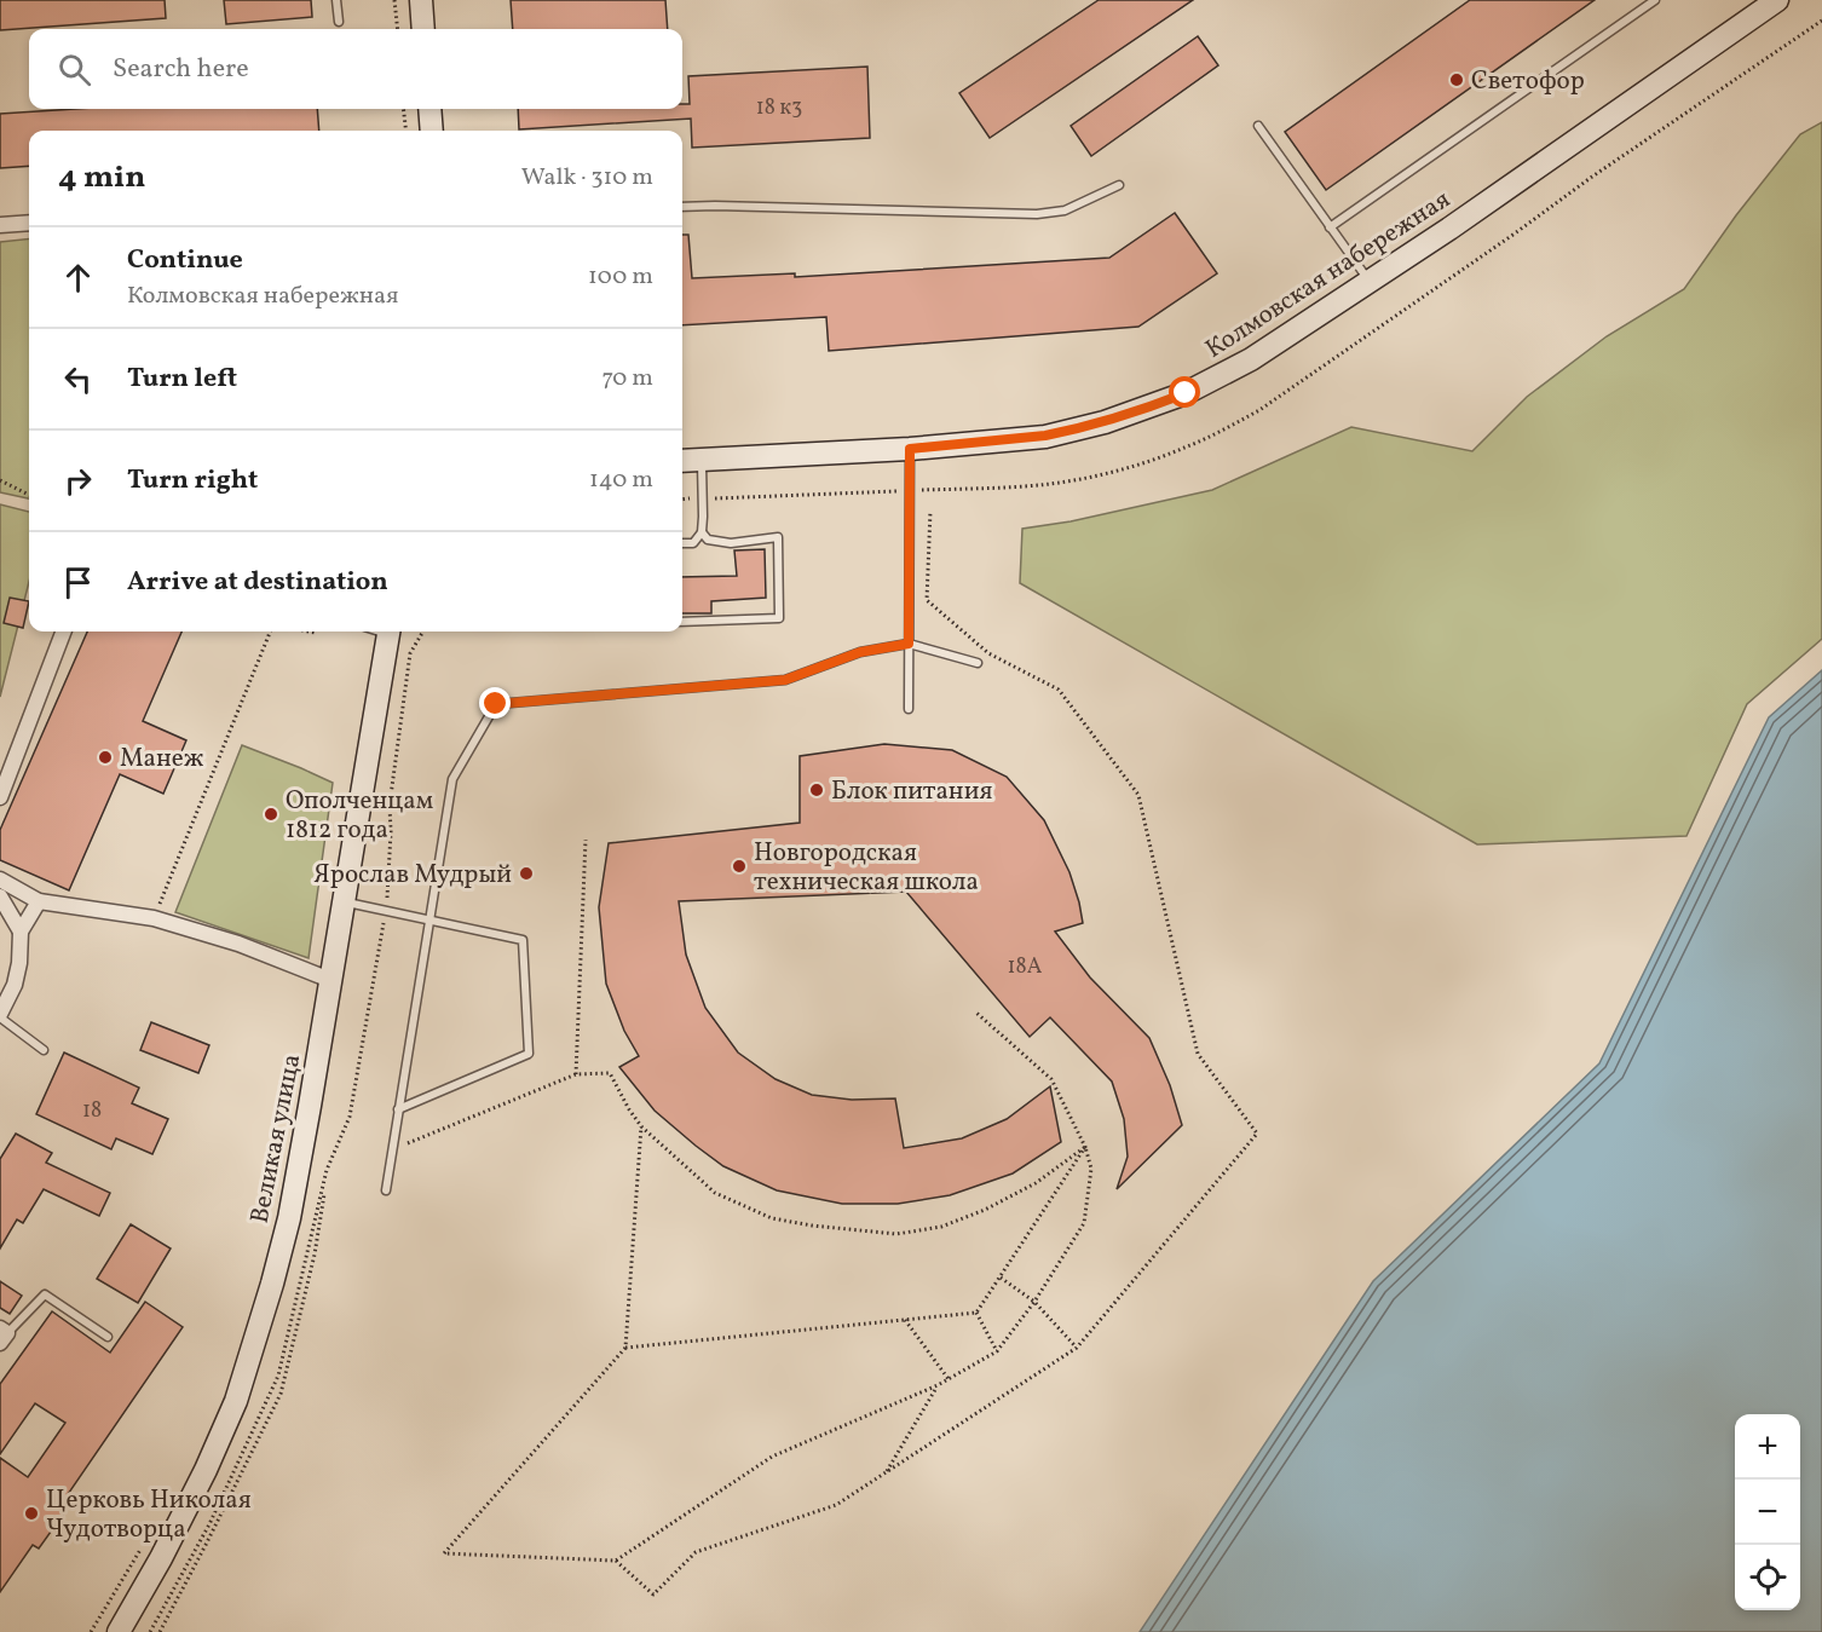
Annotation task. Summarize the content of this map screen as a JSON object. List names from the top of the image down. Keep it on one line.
{"streets":{"main road":["Колмовская набережная","Великая улица"]},"places":["Светофор","Манеж","Блок питания","Ополченцам 1812 года","Новгородская техническая школа","Ярослав Мудрый","Церковь Николая Чудотворца"],"house_numbers":["18 к3","18А","18"],"page":{"search":"Search here","heading":["4 min","Walk · 310 m"],"list":[["Continue","Колмовская набережная","100 m"],["Turn left","70 m"],["Turn right","140 m"],"Arrive at destination"],"map_buttons":["+","−"]}}
